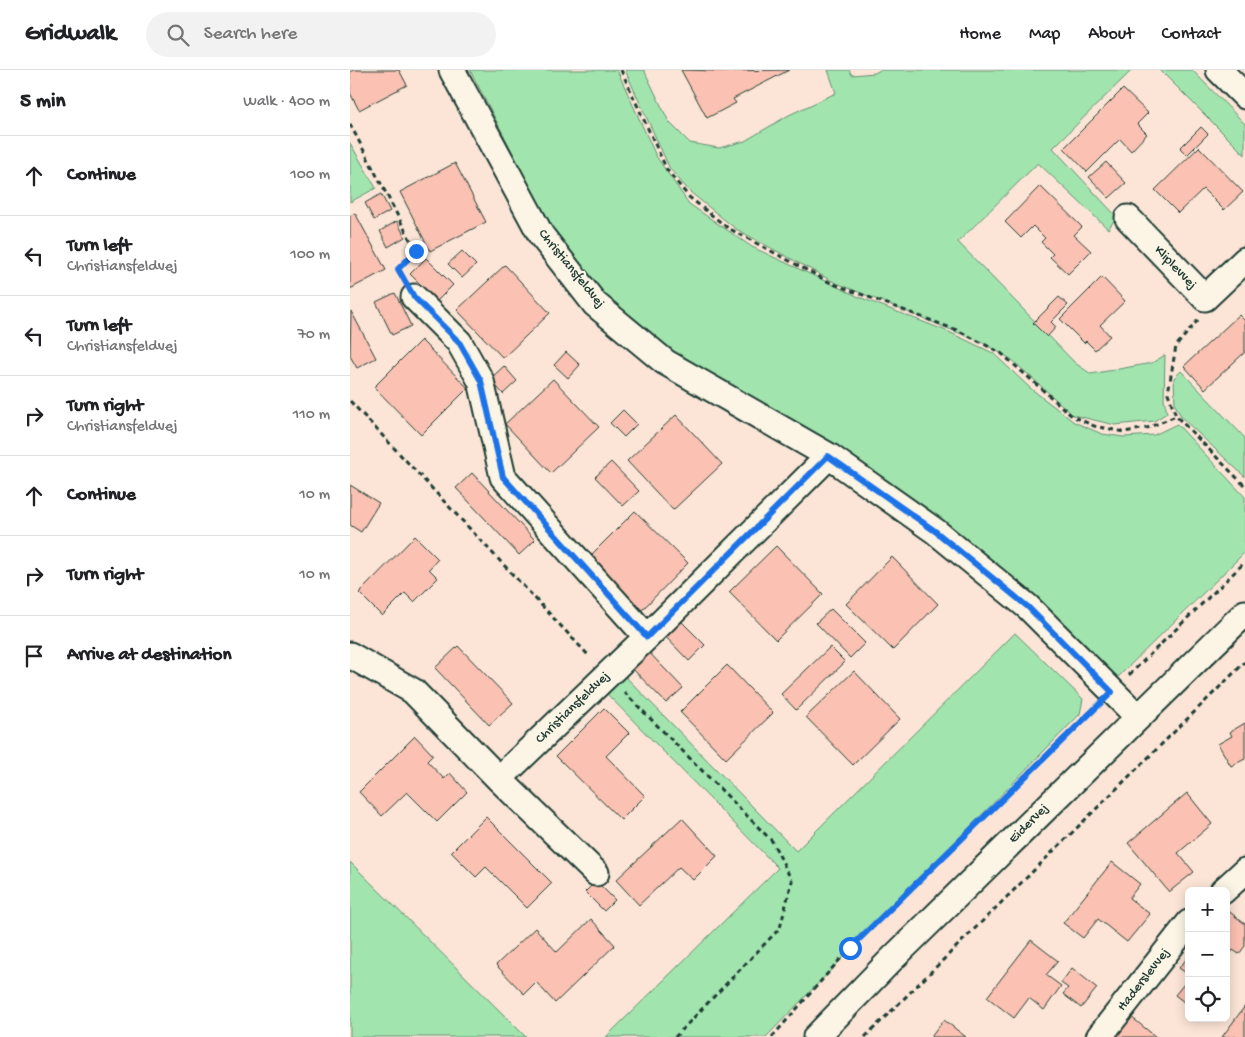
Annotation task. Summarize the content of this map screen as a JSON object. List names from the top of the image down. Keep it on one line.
{"streets":{"street":["Kliplevvej","Christiansfeldvej","Eidervej","Haderslevvej"]},"crossings":[["Christiansfeldvej","Eidervej"]],"page":{"header":"Gridwalk","search":"Search here","nav":["Home","Map","About","Contact"],"heading":["5 min","Walk · 400 m"],"list":[["Continue","100 m"],["Turn left","Christiansfeldvej","100 m"],["Turn left","Christiansfeldvej","70 m"],["Turn right","Christiansfeldvej","110 m"],["Continue","10 m"],["Turn right","10 m"],"Arrive at destination"],"map_buttons":["+","−"]}}
